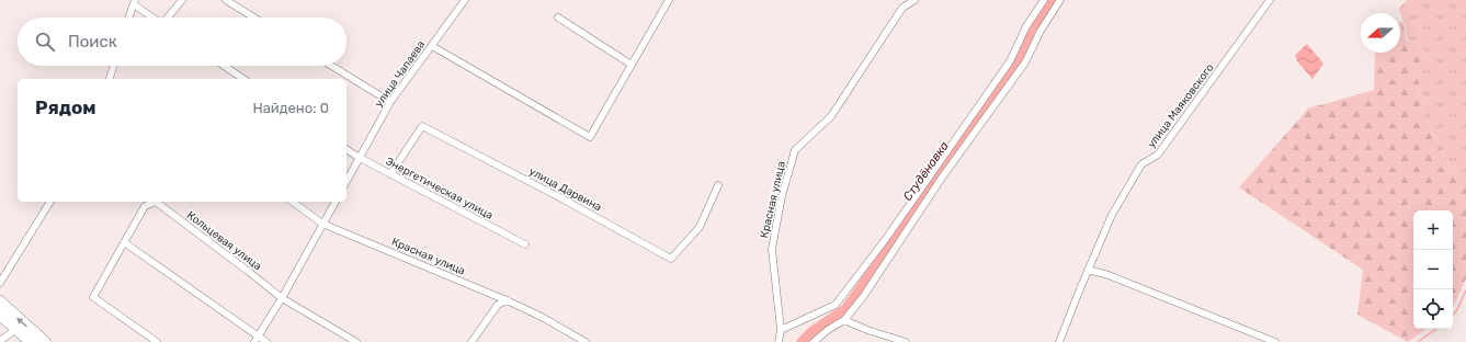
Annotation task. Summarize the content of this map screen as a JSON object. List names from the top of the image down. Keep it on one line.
{"streets":{"street":["улица Чапаева","улица Маяковского","Энергетическая улица","улица Дарвина","Красная улица","Кольцевая улица"]},"crossings":[["улица Чапаева","Энергетическая улица"],["Энергетическая улица","улица Дарвина"]],"water":["Студёновка"],"north":"left","page":{"search":"Поиск","heading":["Рядом","Найдено: 0"],"map_buttons":["+","−"]}}
